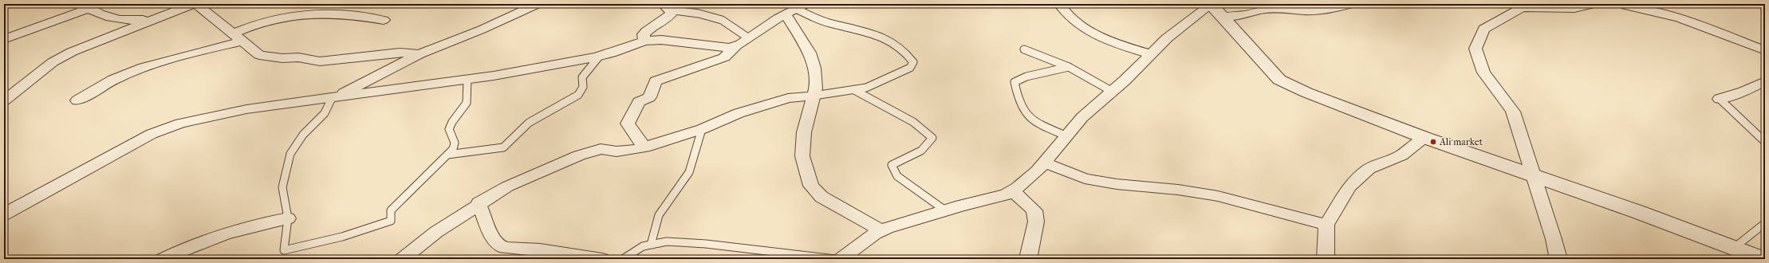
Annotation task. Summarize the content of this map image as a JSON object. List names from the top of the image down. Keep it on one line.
{"places":["Ali market"]}
